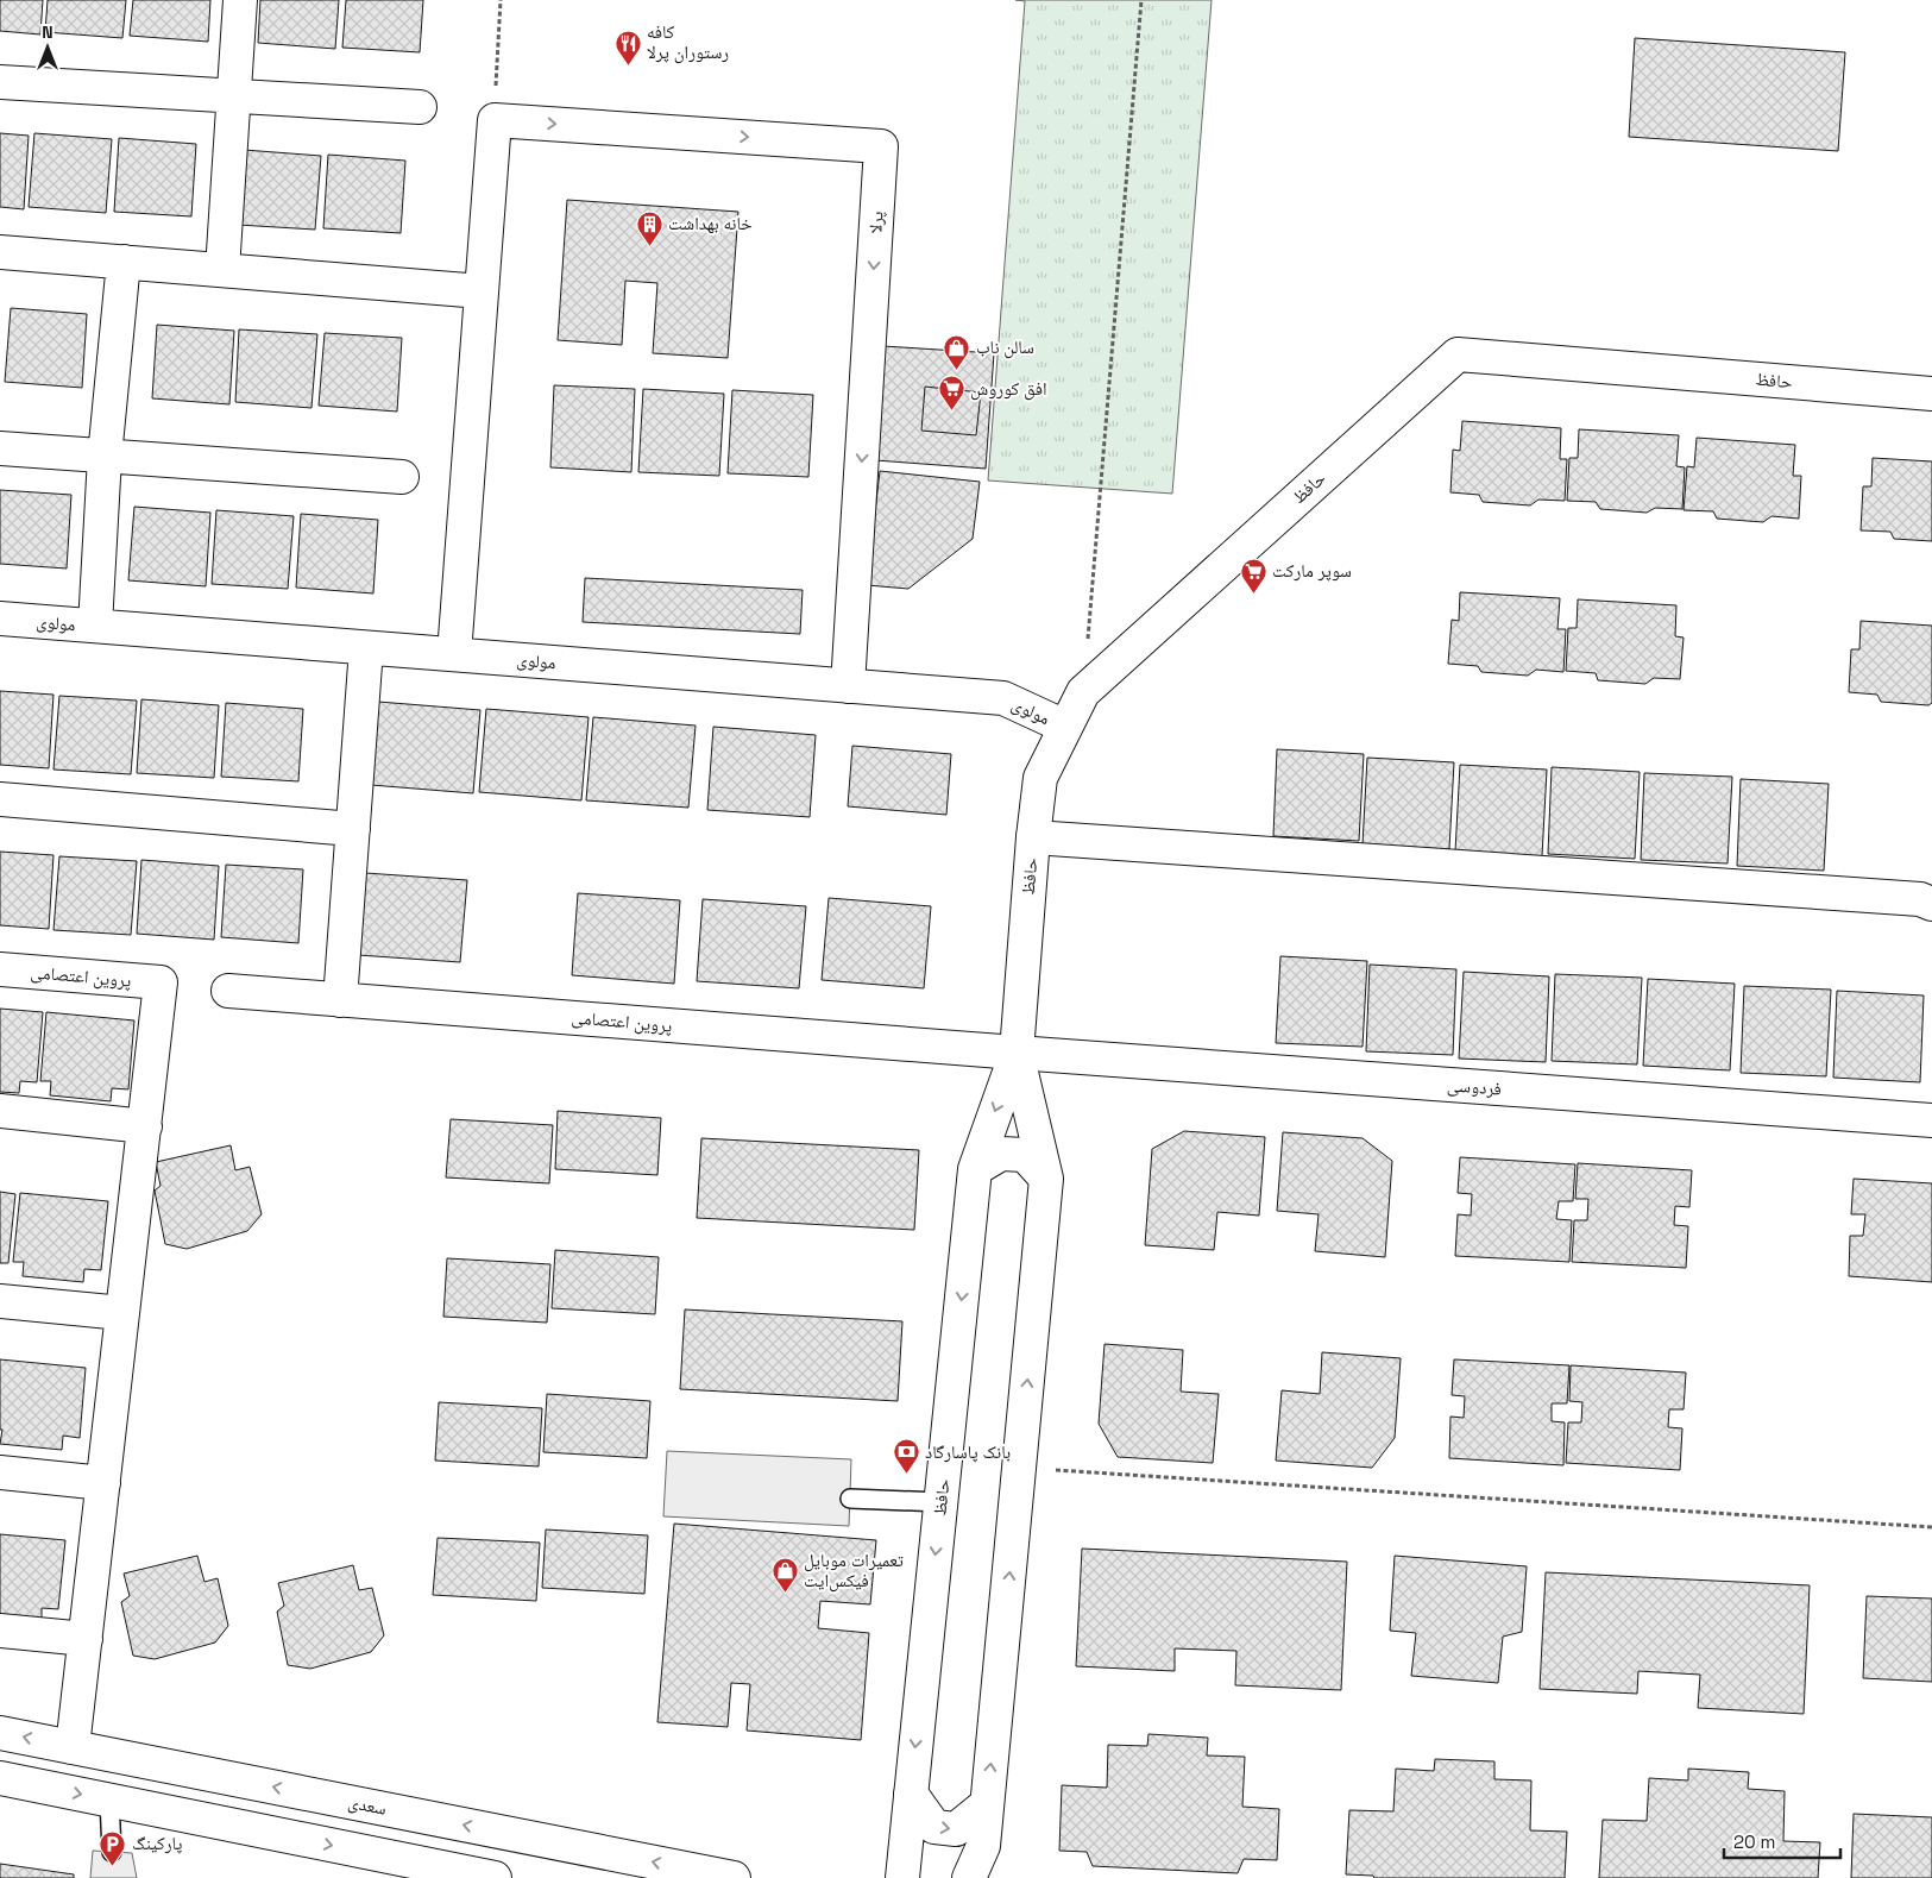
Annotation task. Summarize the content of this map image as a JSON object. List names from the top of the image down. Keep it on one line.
{"streets":{"street":["پرلا","حافظ","مولوی","پروین اعتصامی","فردوسی","سعدی"]},"crossings":[["پرلا","مولوی"],["حافظ","مولوی"],["حافظ","پروین اعتصامی"],["حافظ","فردوسی"],["پروین اعتصامی","فردوسی"]],"places":{"restaurant":["کافه رستوران پرلا"],"building":["خانه بهداشت"],"shop":["سالن ناب","تعمیرات موبایل فیکس‌ایت"],"supermarket":["افق کوروش","سوپر مارکت"],"bank":["بانک پاسارگاد"],"parking":["پارکینگ"]},"scale_bar":"20 m","north":"top"}
